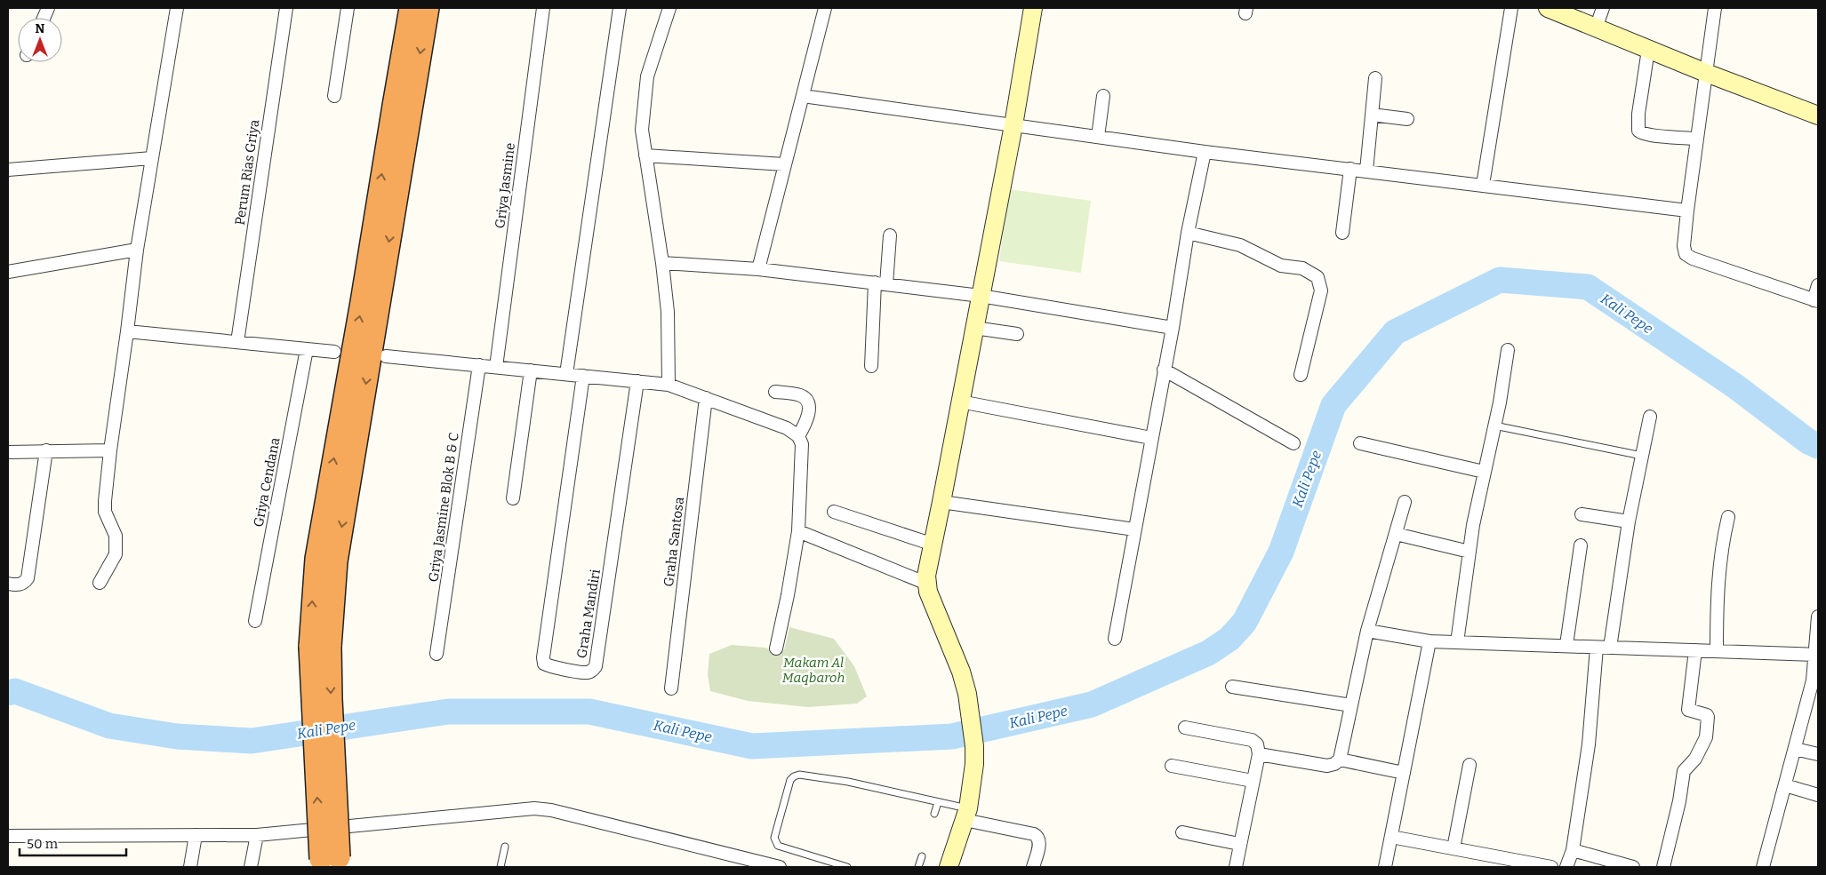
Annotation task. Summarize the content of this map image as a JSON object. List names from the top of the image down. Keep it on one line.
{"streets":{"street":["Perum Rias Griya","Griya Jasmine","Griya Cendana","Griya Jasmine Blok B & C","Graha Santosa","Graha Mandiri"]},"water":["Kali Pepe"],"parks":["Makam Al Maqbaroh"],"scale_bar":"50 m","north":"top"}
